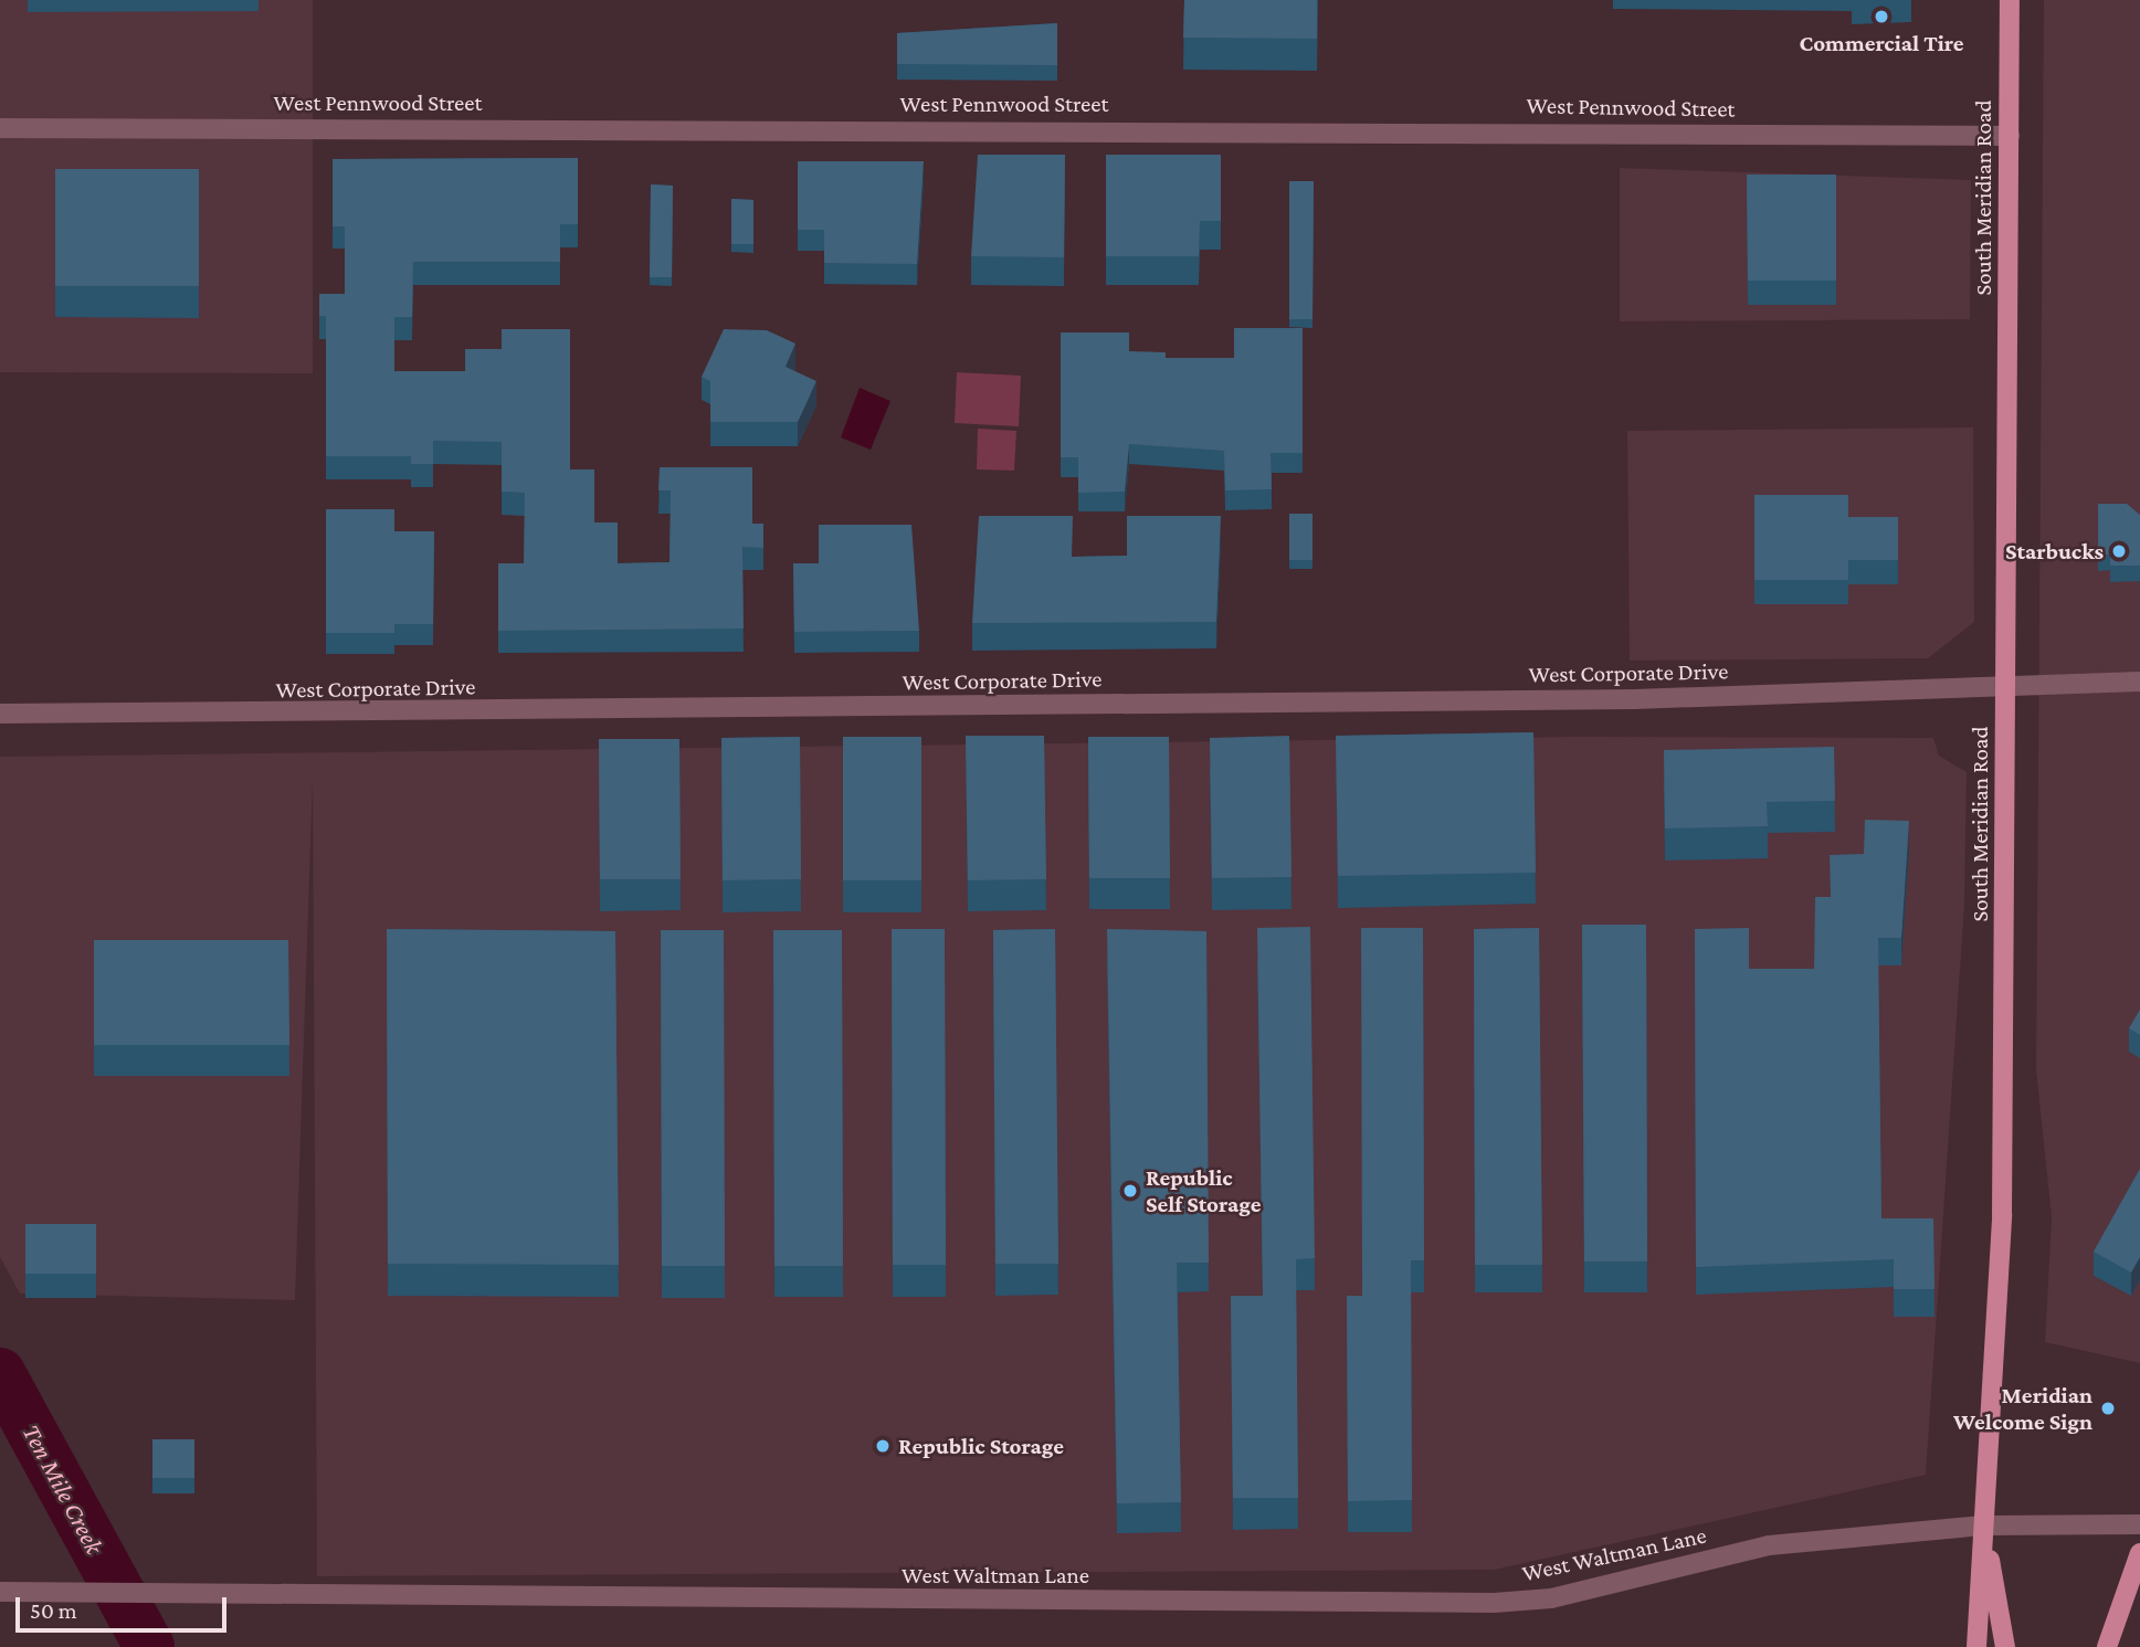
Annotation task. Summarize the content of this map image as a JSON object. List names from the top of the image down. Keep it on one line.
{"streets":{"main road":["South Meridian Road"],"street":["West Pennwood Street","West Corporate Drive","West Waltman Lane"]},"crossings":[["West Pennwood Street","South Meridian Road"],["South Meridian Road","West Corporate Drive"],["South Meridian Road","West Waltman Lane"]],"water":["Ten Mile Creek"],"places":["Commercial Tire","Starbucks","Republic Self Storage","Meridian Welcome Sign","Republic Storage"],"scale_bar":"50 m"}
